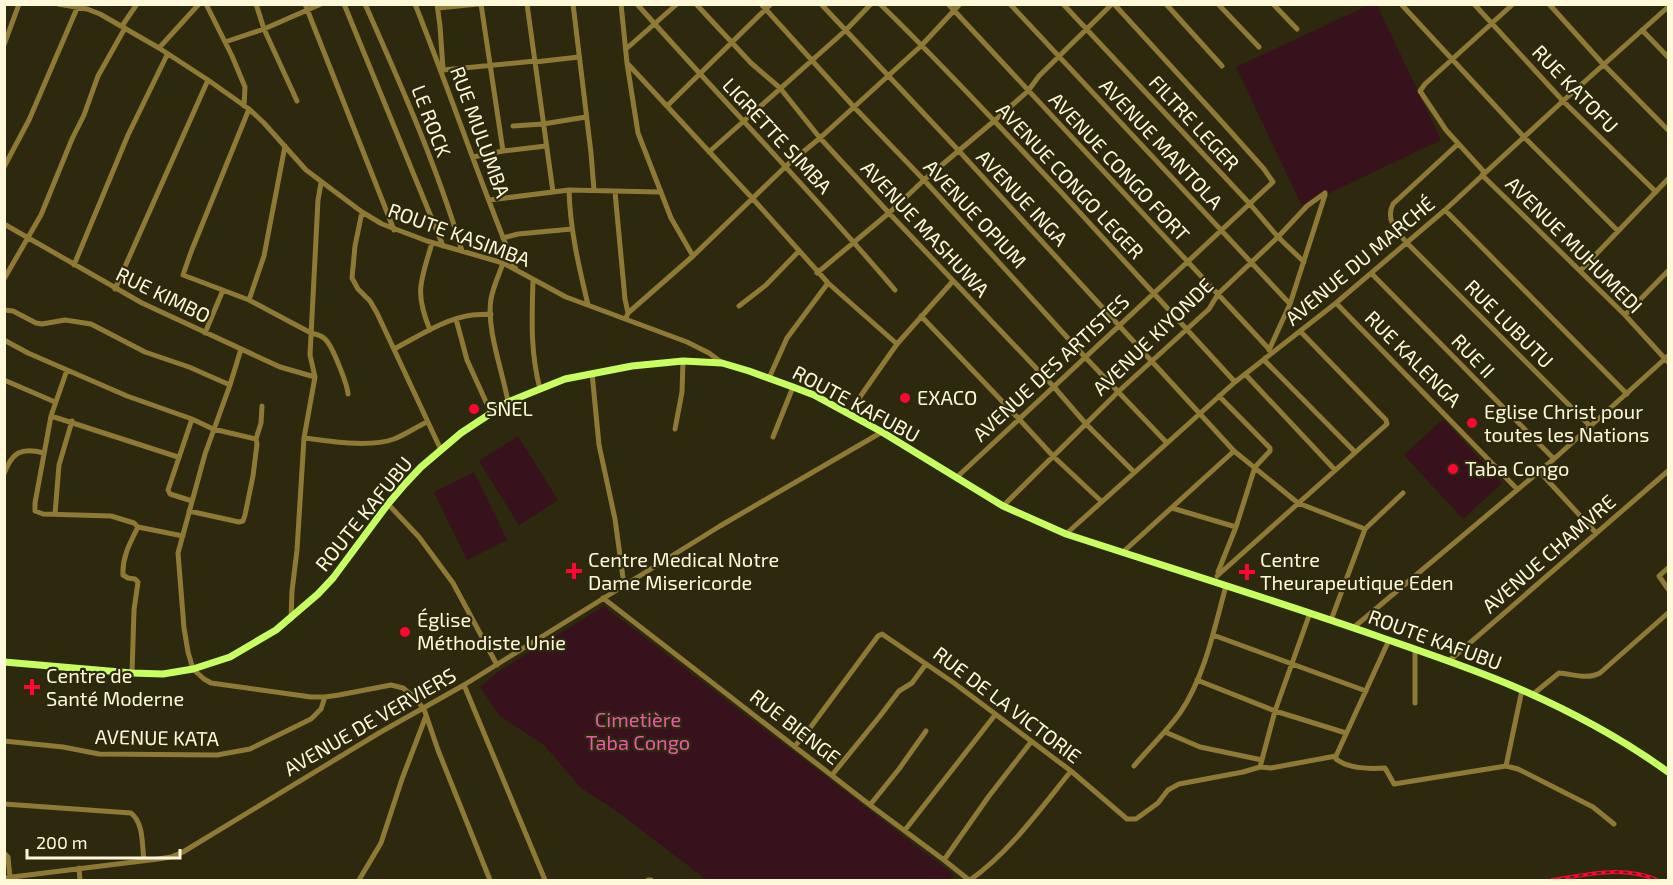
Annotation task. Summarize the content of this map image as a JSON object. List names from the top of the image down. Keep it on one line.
{"streets":{"main road":["ROUTE KAFUBU"],"street":["RUE KATOFU","LE ROCK","FILTRE LEGER","RUE MULUMBA","LIGRETTE SIMBA","AVENUE MANTOLA","AVENUE CONGO FORT","AVENUE CONGO LEGER","AVENUE INGA","AVENUE OPIUM","AVENUE MASHUWA","ROUTE KASIMBA","AVENUE MUHUMEDI","AVENUE DU MARCHÉ","RUE KIMBO","RUE LUBUTU","AVENUE KIYONDE","RUE II","RUE KALENGA","AVENUE DES ARTISTES","AVENUE CHAMVRE","RUE DE LA VICTORIE","AVENUE DE VERVIERS","RUE BIENGE","AVENUE KATA"]},"crossings":[["RUE KATOFU","AVENUE DU MARCHÉ"],["LE ROCK","ROUTE KASIMBA"],["FILTRE LEGER","AVENUE KIYONDE"],["FILTRE LEGER","AVENUE DES ARTISTES"],["RUE MULUMBA","ROUTE KASIMBA"],["AVENUE MANTOLA","AVENUE KIYONDE"],["AVENUE MANTOLA","AVENUE DES ARTISTES"],["AVENUE CONGO FORT","AVENUE KIYONDE"],["AVENUE CONGO FORT","AVENUE DES ARTISTES"],["AVENUE CONGO LEGER","AVENUE DU MARCHÉ"],["AVENUE CONGO LEGER","AVENUE KIYONDE"],["AVENUE CONGO LEGER","AVENUE DES ARTISTES"],["AVENUE INGA","AVENUE DU MARCHÉ"],["AVENUE INGA","AVENUE KIYONDE"],["AVENUE INGA","AVENUE DES ARTISTES"],["AVENUE OPIUM","AVENUE DU MARCHÉ"],["AVENUE OPIUM","AVENUE KIYONDE"],["AVENUE OPIUM","AVENUE DES ARTISTES"],["AVENUE MASHUWA","AVENUE DU MARCHÉ"],["AVENUE MASHUWA","AVENUE KIYONDE"],["AVENUE MASHUWA","AVENUE DES ARTISTES"],["ROUTE KASIMBA","ROUTE KAFUBU"],["AVENUE MUHUMEDI","AVENUE DU MARCHÉ"],["AVENUE MUHUMEDI","RUE LUBUTU"],["AVENUE DU MARCHÉ","RUE LUBUTU"],["AVENUE DU MARCHÉ","RUE II"],["AVENUE DU MARCHÉ","RUE KALENGA"],["AVENUE DU MARCHÉ","ROUTE KAFUBU"],["AVENUE KIYONDE","ROUTE KAFUBU"],["AVENUE DES ARTISTES","ROUTE KAFUBU"],["ROUTE KAFUBU","AVENUE CHAMVRE"],["ROUTE KAFUBU","AVENUE DE VERVIERS"],["RUE DE LA VICTORIE","RUE BIENGE"],["AVENUE DE VERVIERS","RUE BIENGE"]],"parks":["Cimetière Taba Congo"],"places":{"other":["EXACO","SNEL","Eglise Christ pour toutes les Nations","Taba Congo","Église Méthodiste Unie"],"health":["Centre Medical Notre Dame Misericorde","Centre Theurapeutique Eden","Centre de Santé Moderne"]},"scale_bar":"200 m"}
